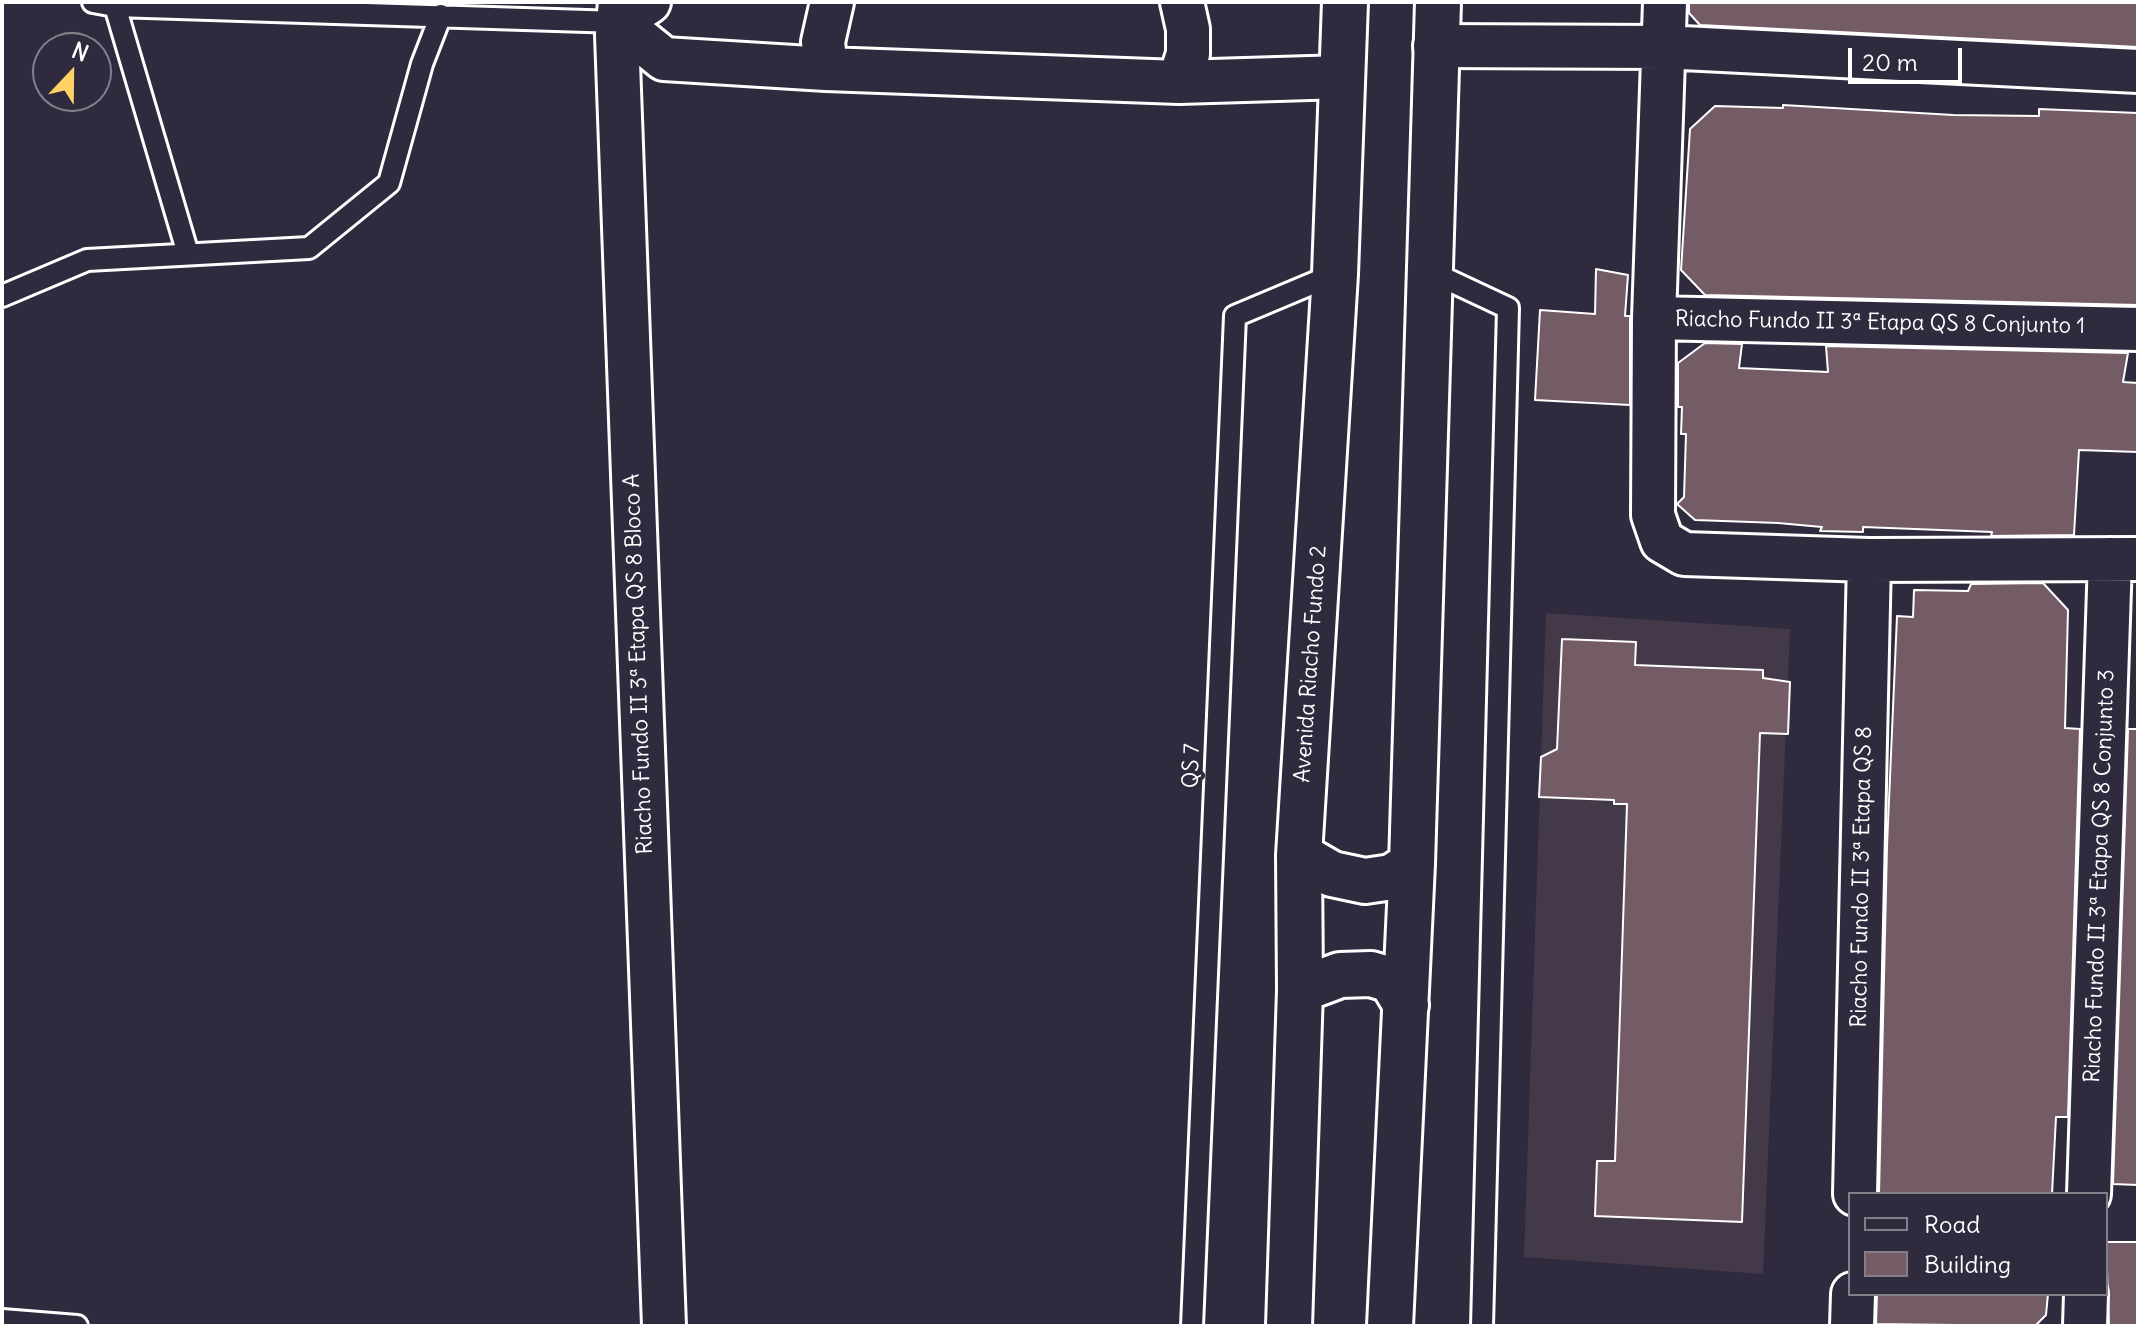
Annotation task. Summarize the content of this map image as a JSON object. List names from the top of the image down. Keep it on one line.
{"streets":{"main road":["Avenida Riacho Fundo 2"],"street":["Riacho Fundo II 3ª Etapa QS 8 Conjunto 1","Riacho Fundo II 3ª Etapa QS 8 Bloco A","Riacho Fundo II 3ª Etapa QS 8 Conjunto 3","Riacho Fundo II 3ª Etapa QS 8"],"lane":["QS 7"]},"crossings":[["Avenida Riacho Fundo 2","QS 7"]],"legend":["Road","Building"],"scale_bar":"20 m","north":"top"}
